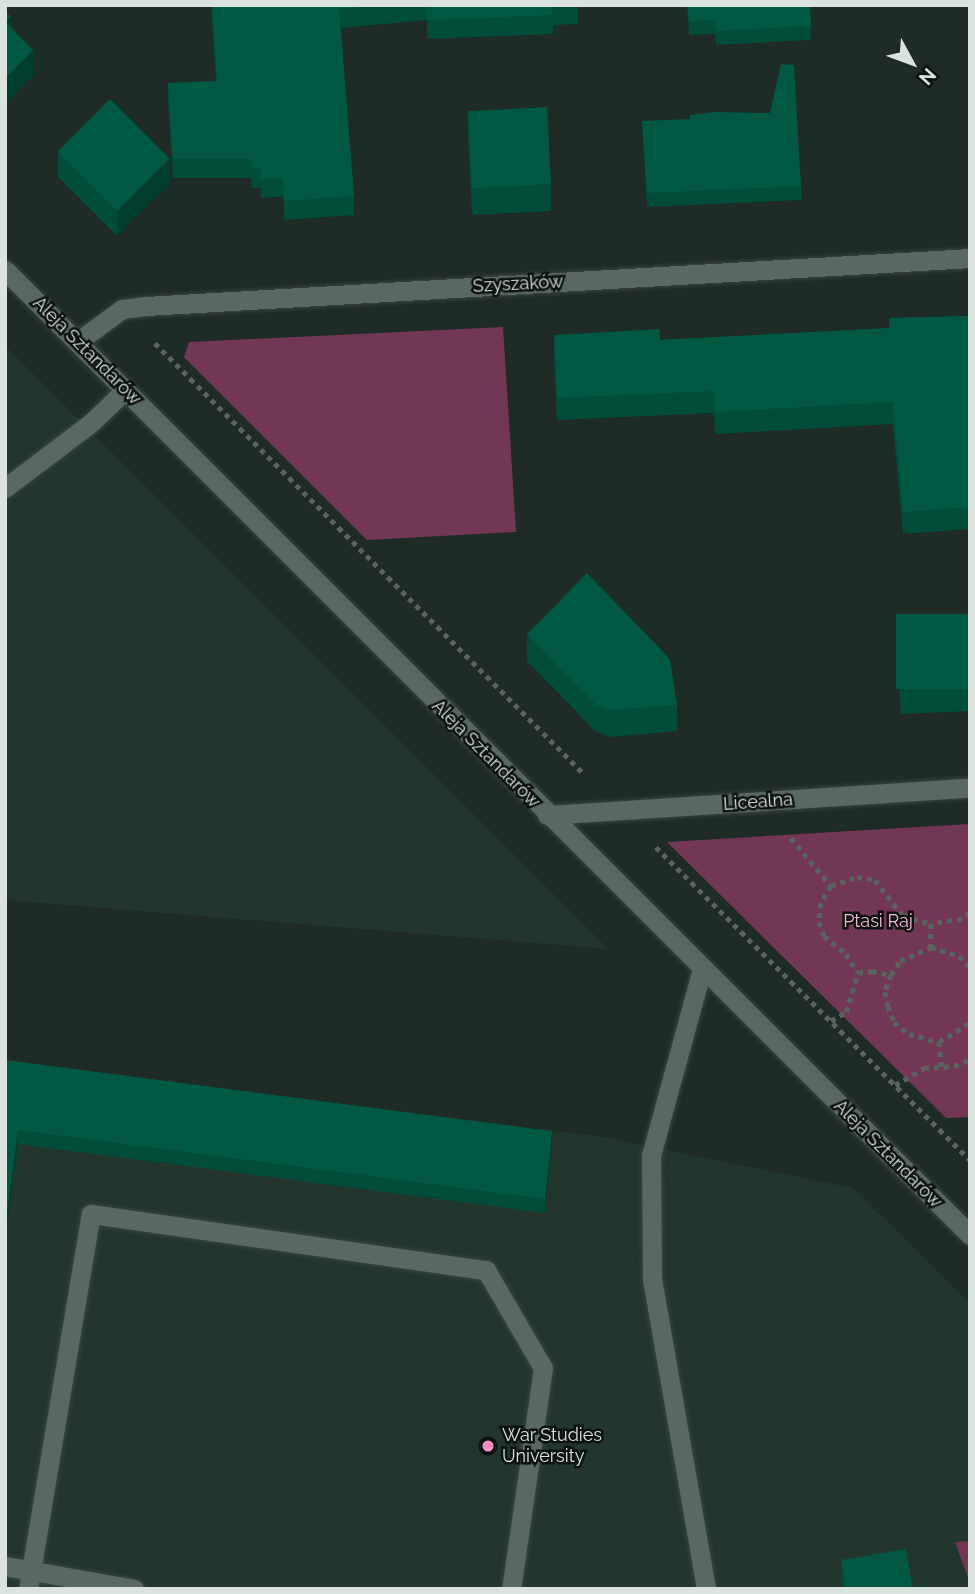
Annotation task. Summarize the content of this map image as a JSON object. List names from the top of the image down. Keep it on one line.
{"streets":{"street":["Szyszaków","Aleja Sztandarów","Licealna"]},"crossings":[["Szyszaków","Aleja Sztandarów"],["Aleja Sztandarów","Licealna"]],"parks":["Ptasi Raj"],"places":["War Studies University"],"north":"bottom right"}
